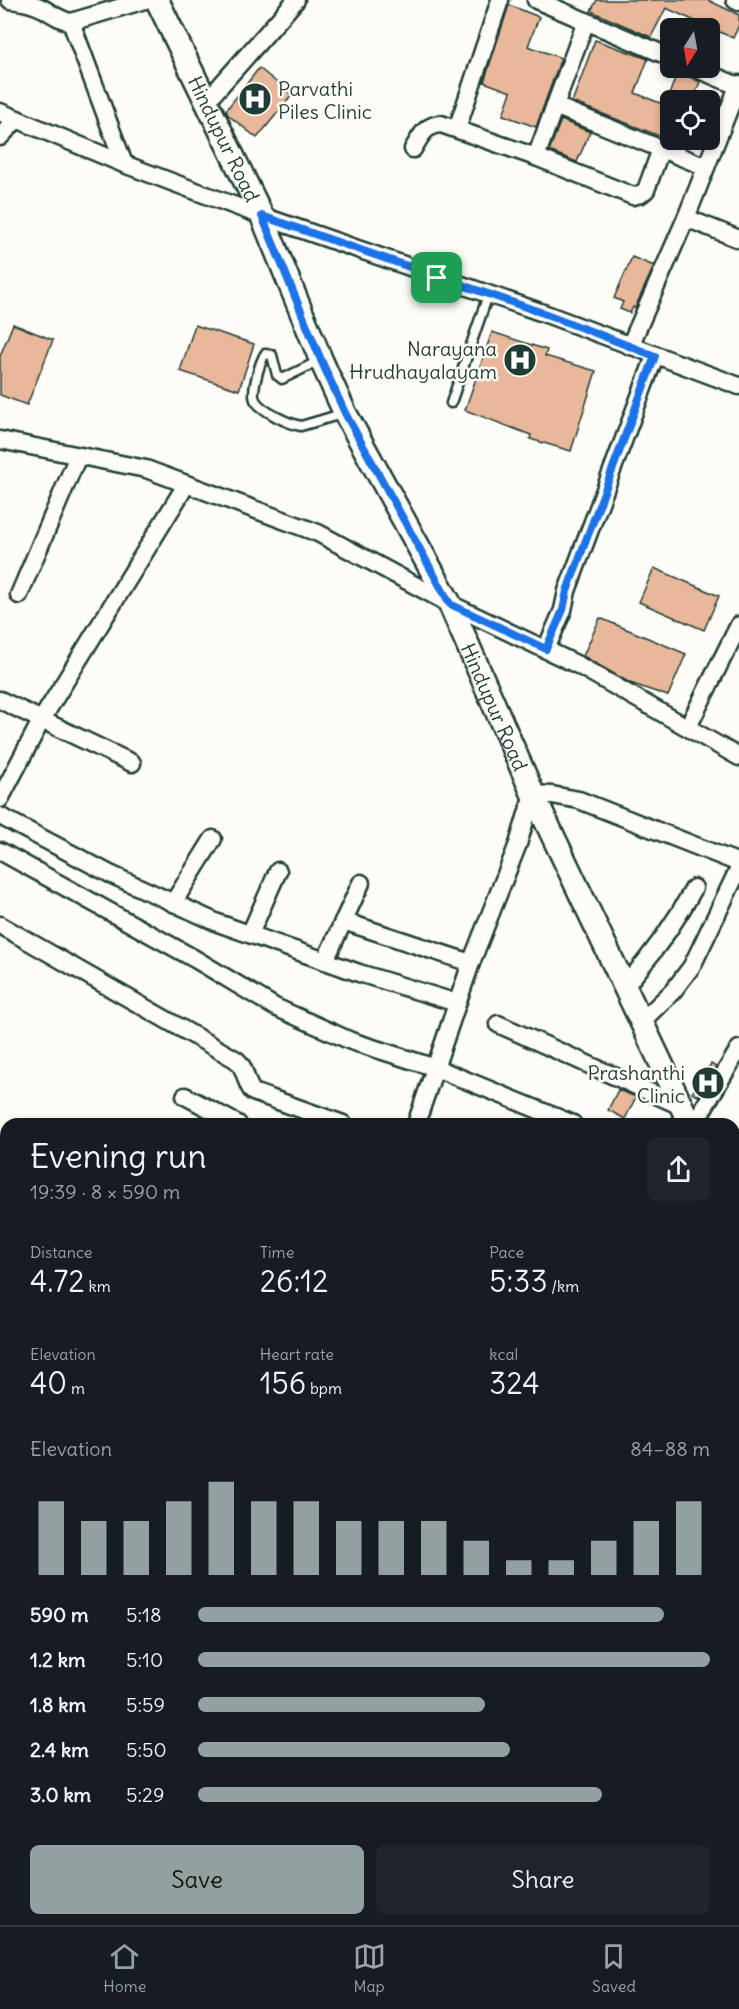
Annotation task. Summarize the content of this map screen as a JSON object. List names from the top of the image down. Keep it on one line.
{"streets":{"street":["Hindupur Road"]},"places":{"hospital":["Parvathi Piles Clinic","Narayana Hrudhayalayam","Prashanthi Clinic"]},"north":"bottom","page":{"heading":["Evening run","19:39 · 8 × 590 m"],"stats":[["Distance","4.72 km"],["Time","26:12"],["Pace","5:33 /km"],["Elevation","40 m"],["Heart rate","156 bpm"],["kcal","324"]],"chart":["Elevation","84–88 m"],"list":[{"name":"590 m","note":"5:18"},{"name":"1.2 km","note":"5:10"},{"name":"1.8 km","note":"5:59"},{"name":"2.4 km","note":"5:50"},{"name":"3.0 km","note":"5:29"}],"buttons":["Save","Share"],"tabs":["Home","Map","Saved"]}}
